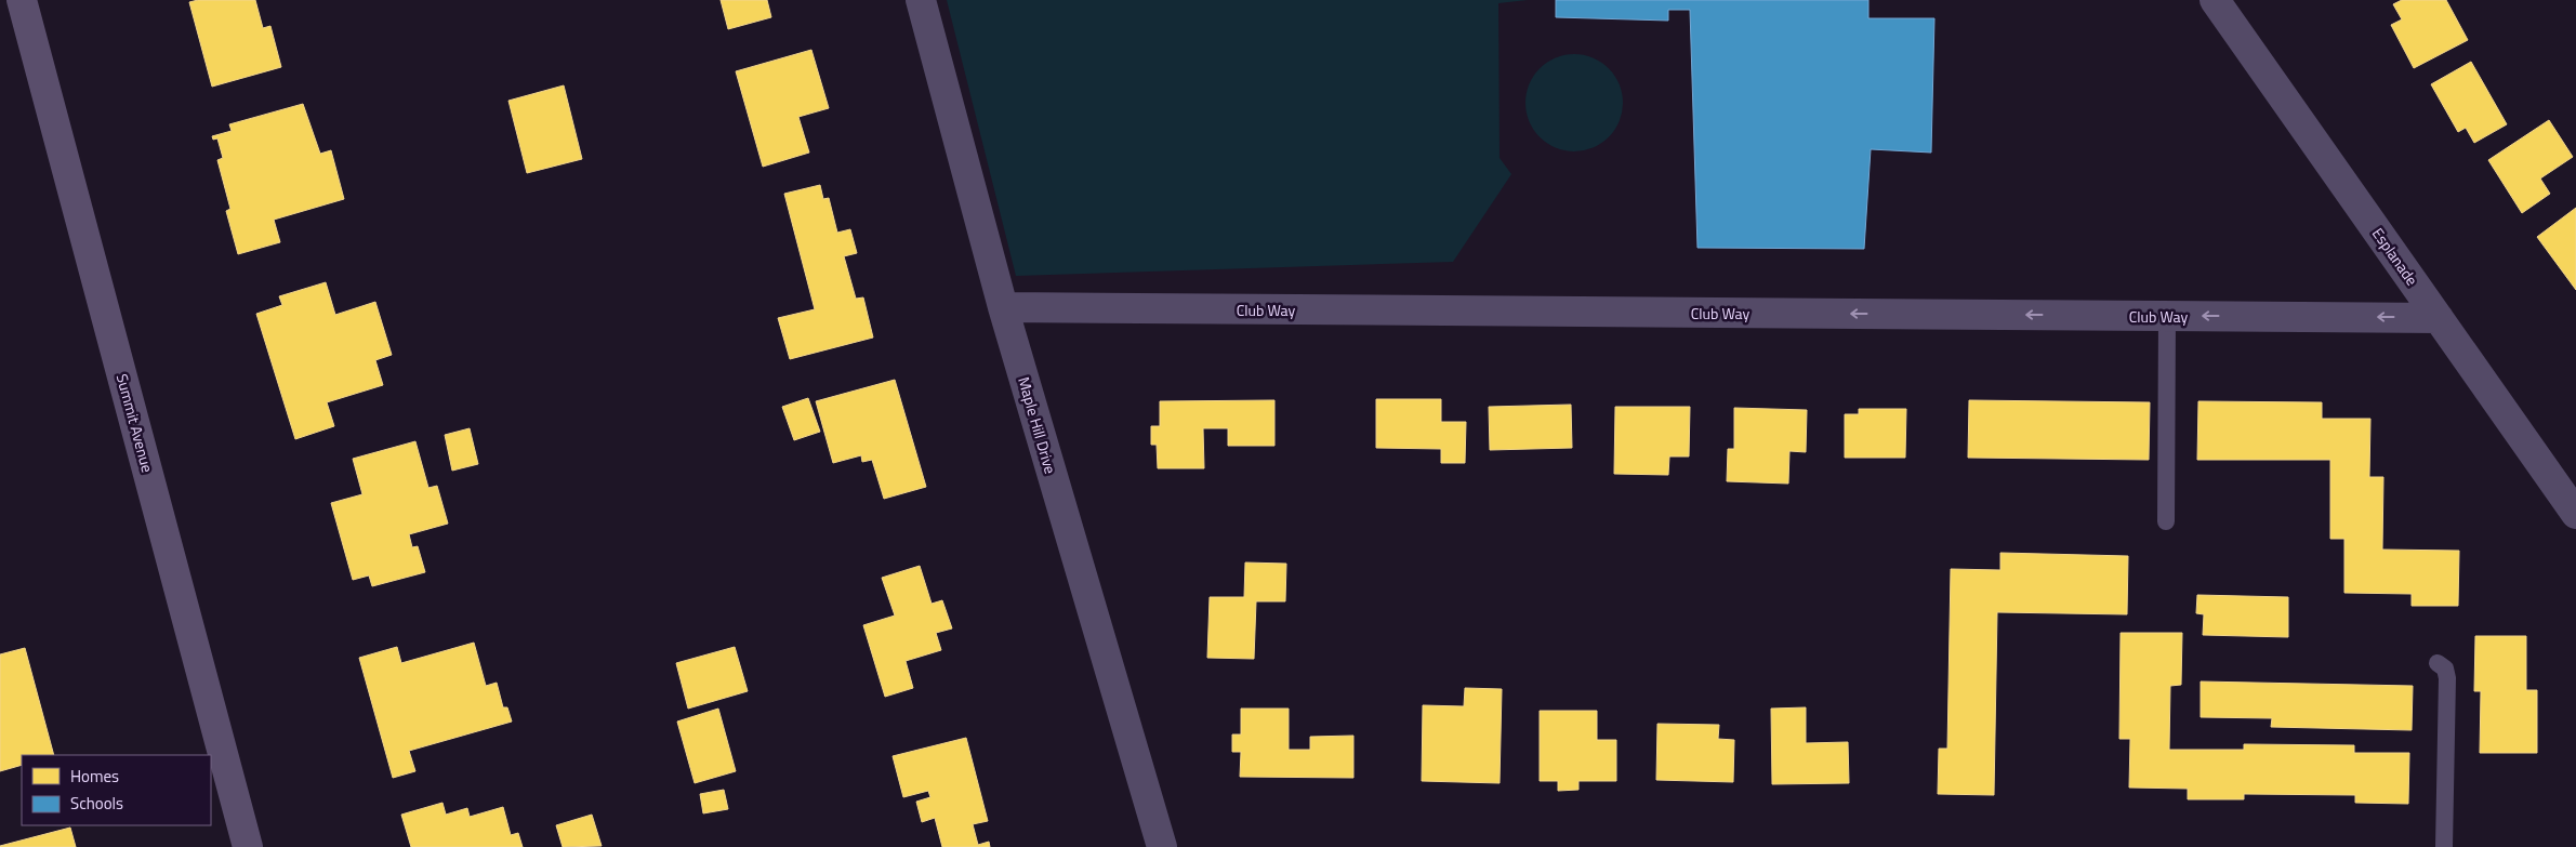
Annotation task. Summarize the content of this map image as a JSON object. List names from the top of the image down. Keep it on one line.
{"streets":{"street":["Esplanade","Club Way","Summit Avenue","Maple Hill Drive"]},"crossings":[["Esplanade","Club Way"],["Club Way","Maple Hill Drive"]],"one_way":["Club Way"],"legend":["Homes","Schools"]}
